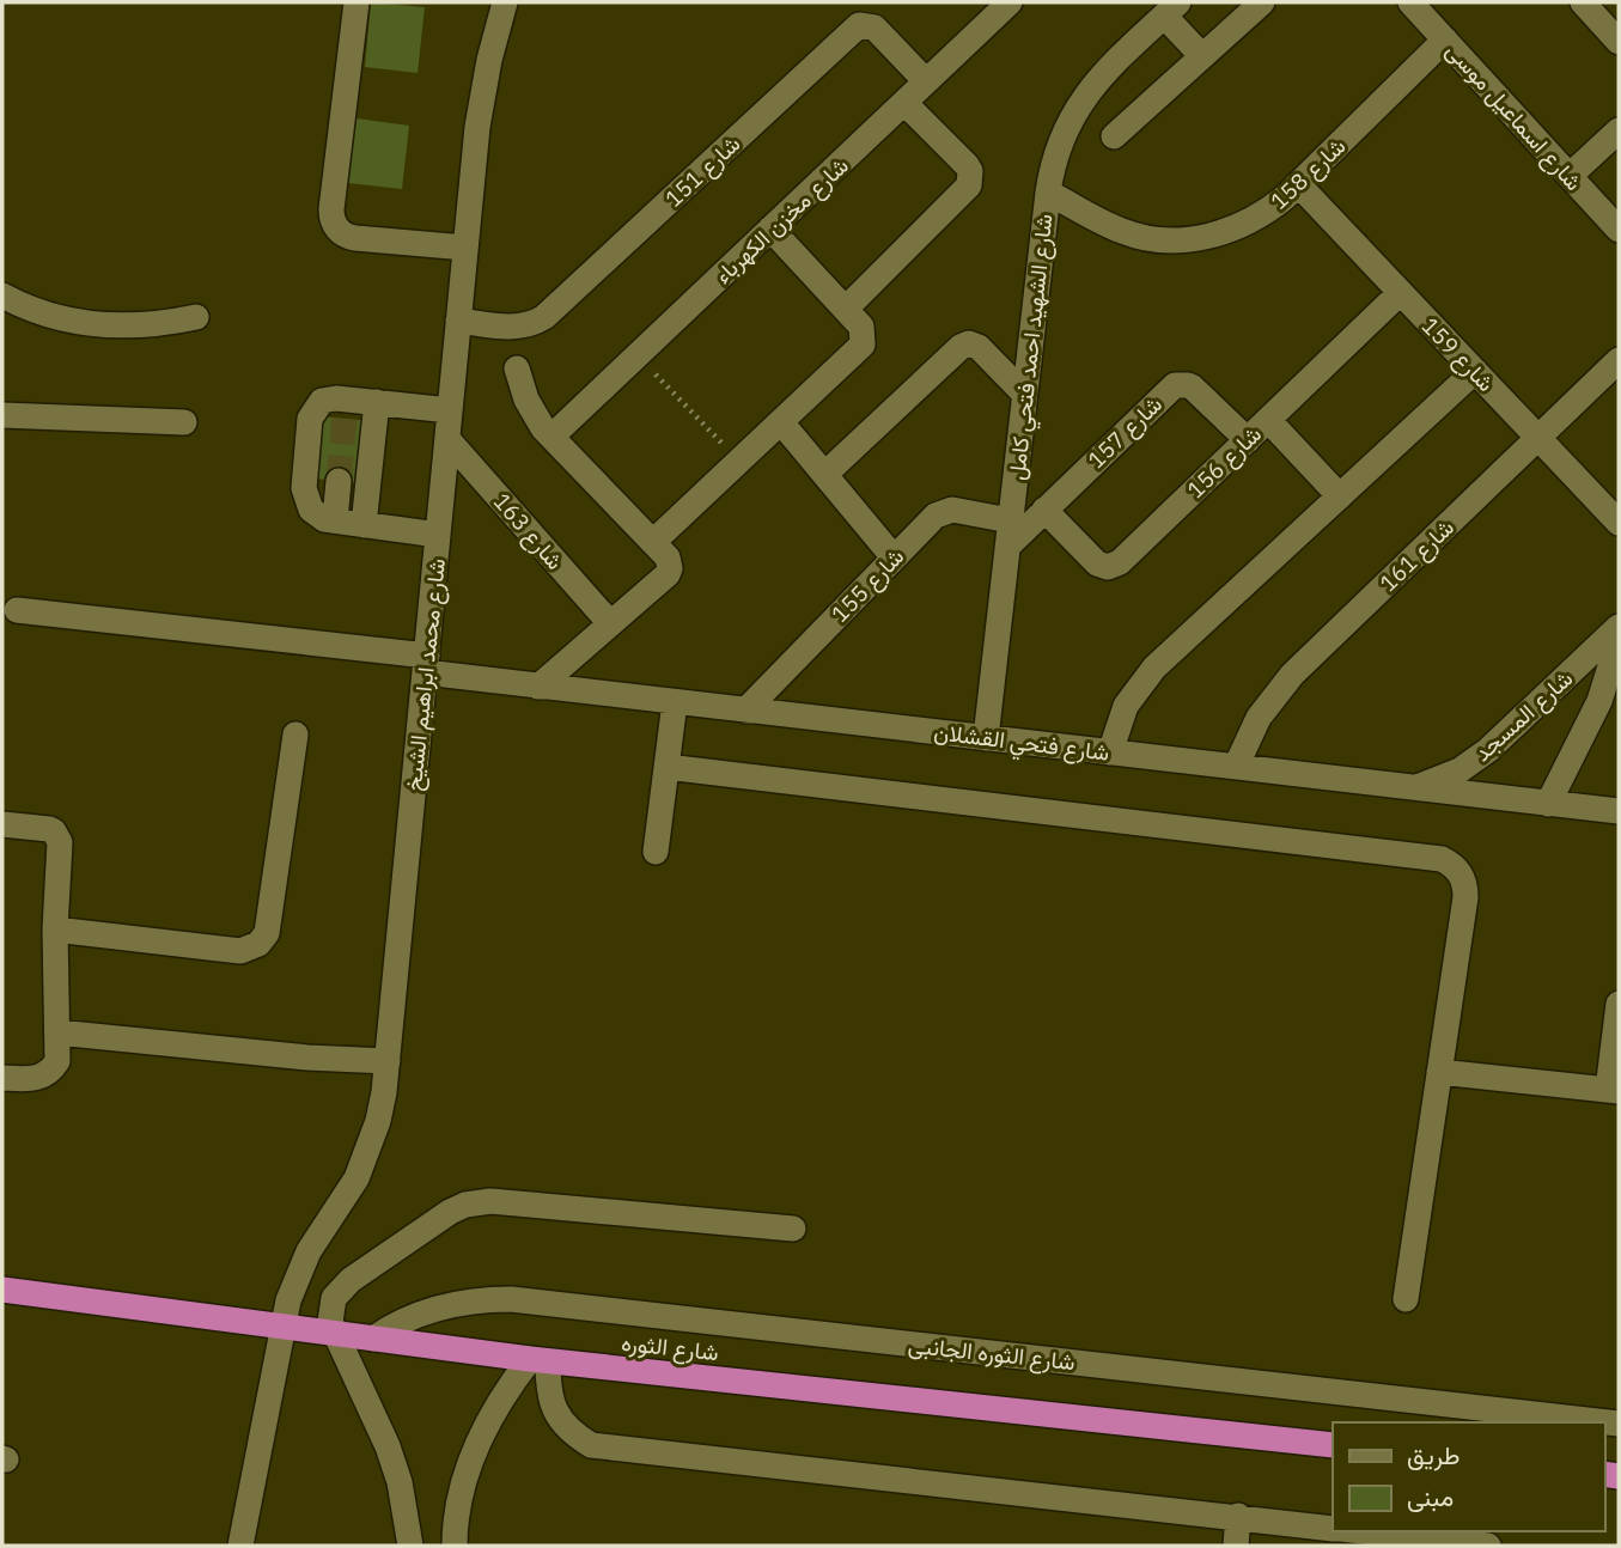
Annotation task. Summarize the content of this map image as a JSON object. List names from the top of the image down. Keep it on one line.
{"streets":{"highway":["شارع الثوره"],"street":["شارع اسماعيل موسى","شارع 151","شارع 158","شارع مخزن الكهرباء","شارع الشهيد احمد فتحي كامل","شارع 159","شارع 157","شارع 156","شارع 163","شارع 161","شارع 155","شارع محمد ابراهيم الشيخ","شارع المسجد","شارع فتحي القشلان","شارع الثوره الجانبى"]},"crossings":[["شارع اسماعيل موسى","شارع 158"],["شارع 151","شارع مخزن الكهرباء"],["شارع 151","شارع محمد ابراهيم الشيخ"],["شارع 158","شارع الشهيد احمد فتحي كامل"],["شارع 158","شارع 159"],["شارع الشهيد احمد فتحي كامل","شارع 157"],["شارع الشهيد احمد فتحي كامل","شارع 155"],["شارع الشهيد احمد فتحي كامل","شارع فتحي القشلان"],["شارع 159","شارع 156"],["شارع 159","شارع 161"],["شارع 157","شارع 156"],["شارع 163","شارع محمد ابراهيم الشيخ"],["شارع 161","شارع فتحي القشلان"],["شارع 155","شارع فتحي القشلان"],["شارع محمد ابراهيم الشيخ","شارع فتحي القشلان"],["شارع محمد ابراهيم الشيخ","شارع الثوره"],["شارع المسجد","شارع فتحي القشلان"],["شارع الثوره","شارع الثوره الجانبى"]],"legend":["طريق","مبنى"]}
